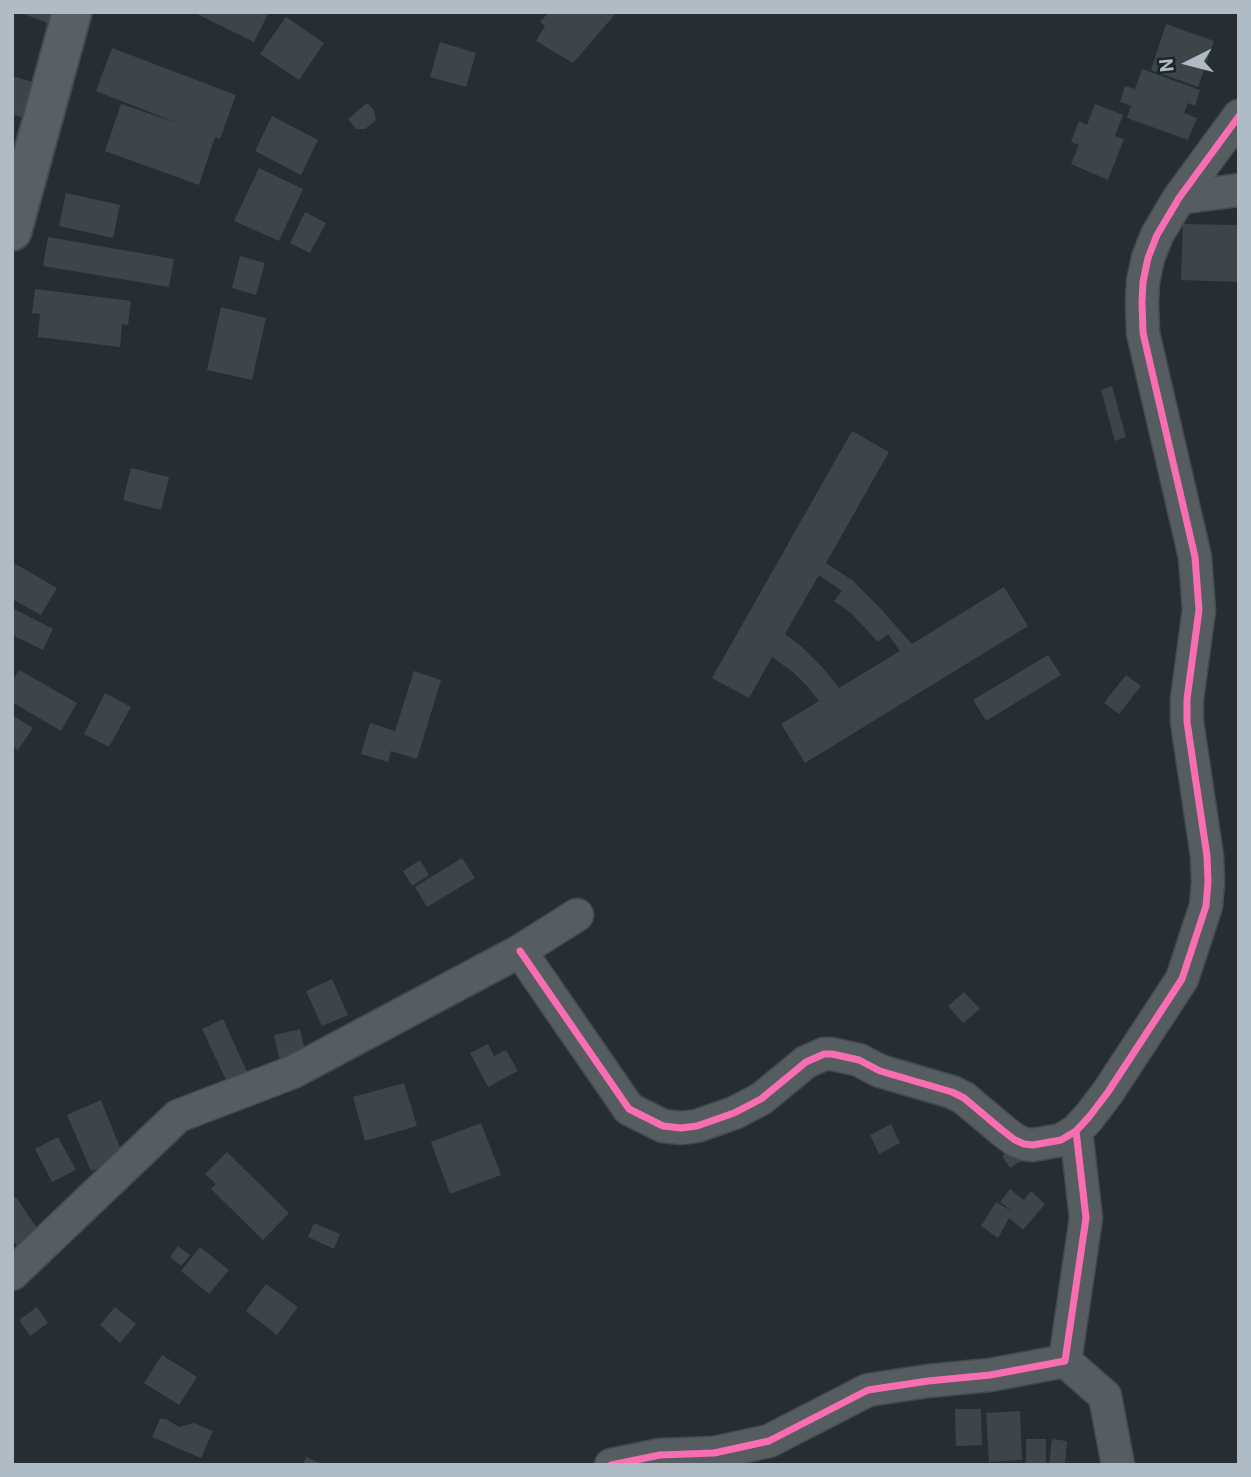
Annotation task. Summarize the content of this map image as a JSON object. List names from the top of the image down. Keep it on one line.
{"north":"left"}
